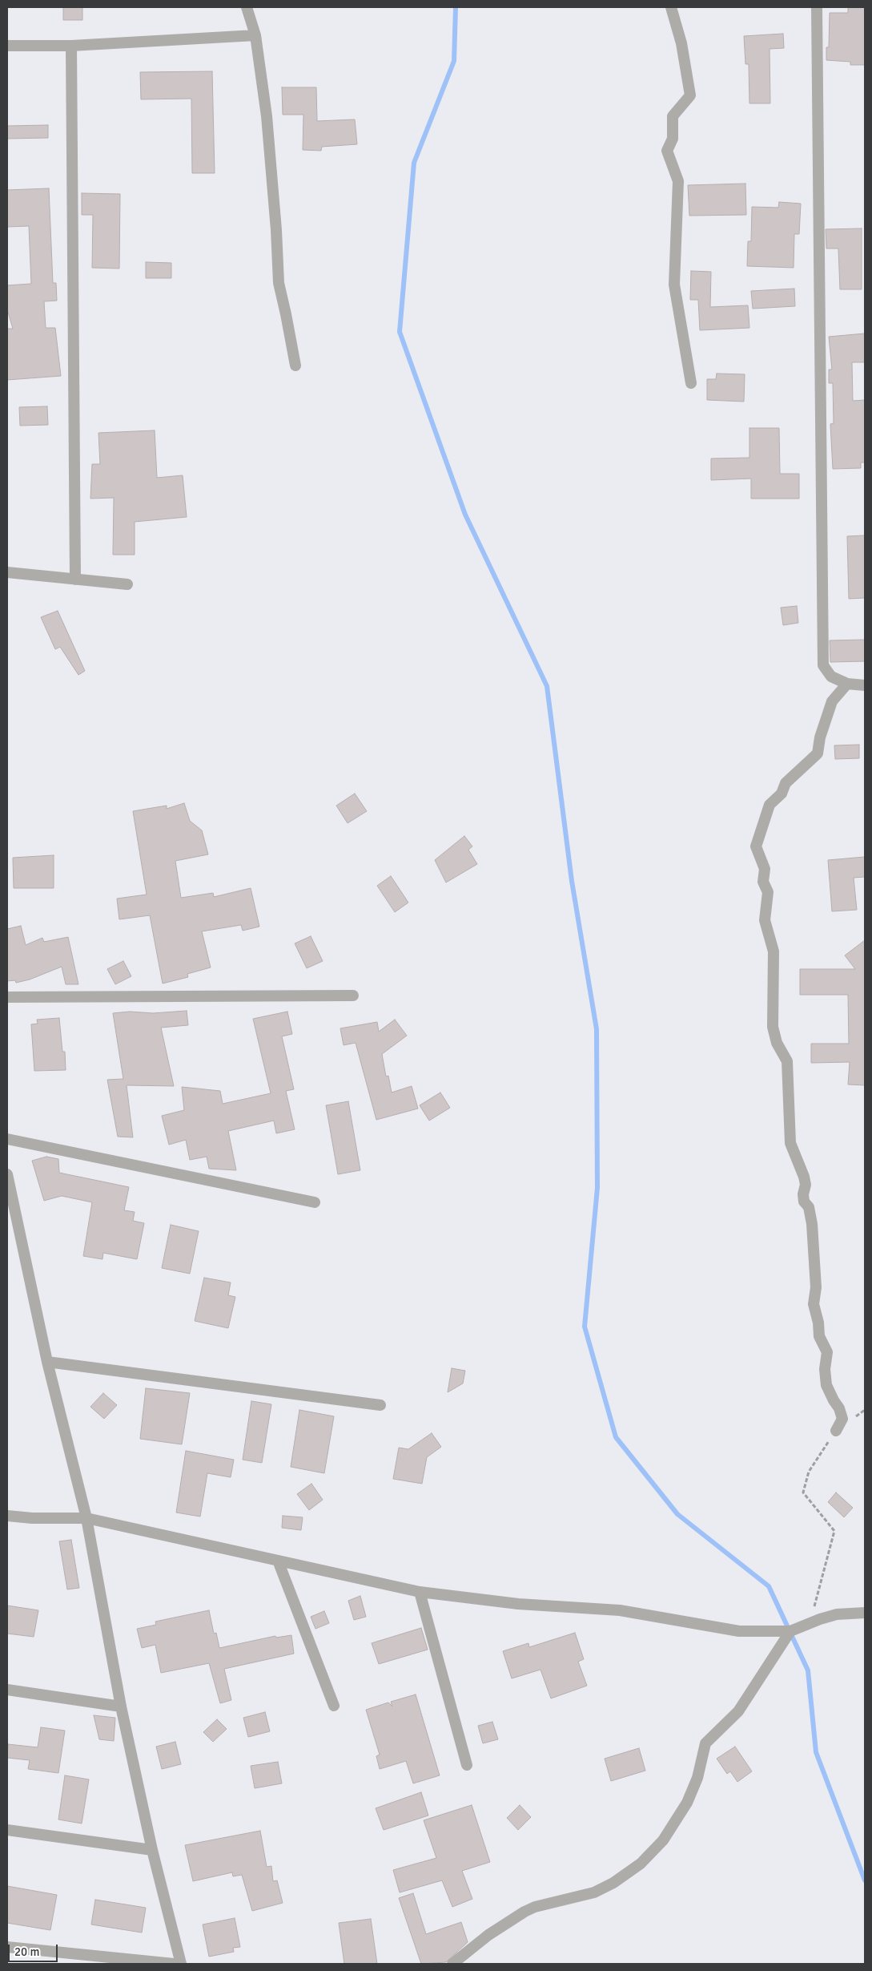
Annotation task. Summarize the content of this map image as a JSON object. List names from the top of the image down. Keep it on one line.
{"scale_bar":"20 m"}
